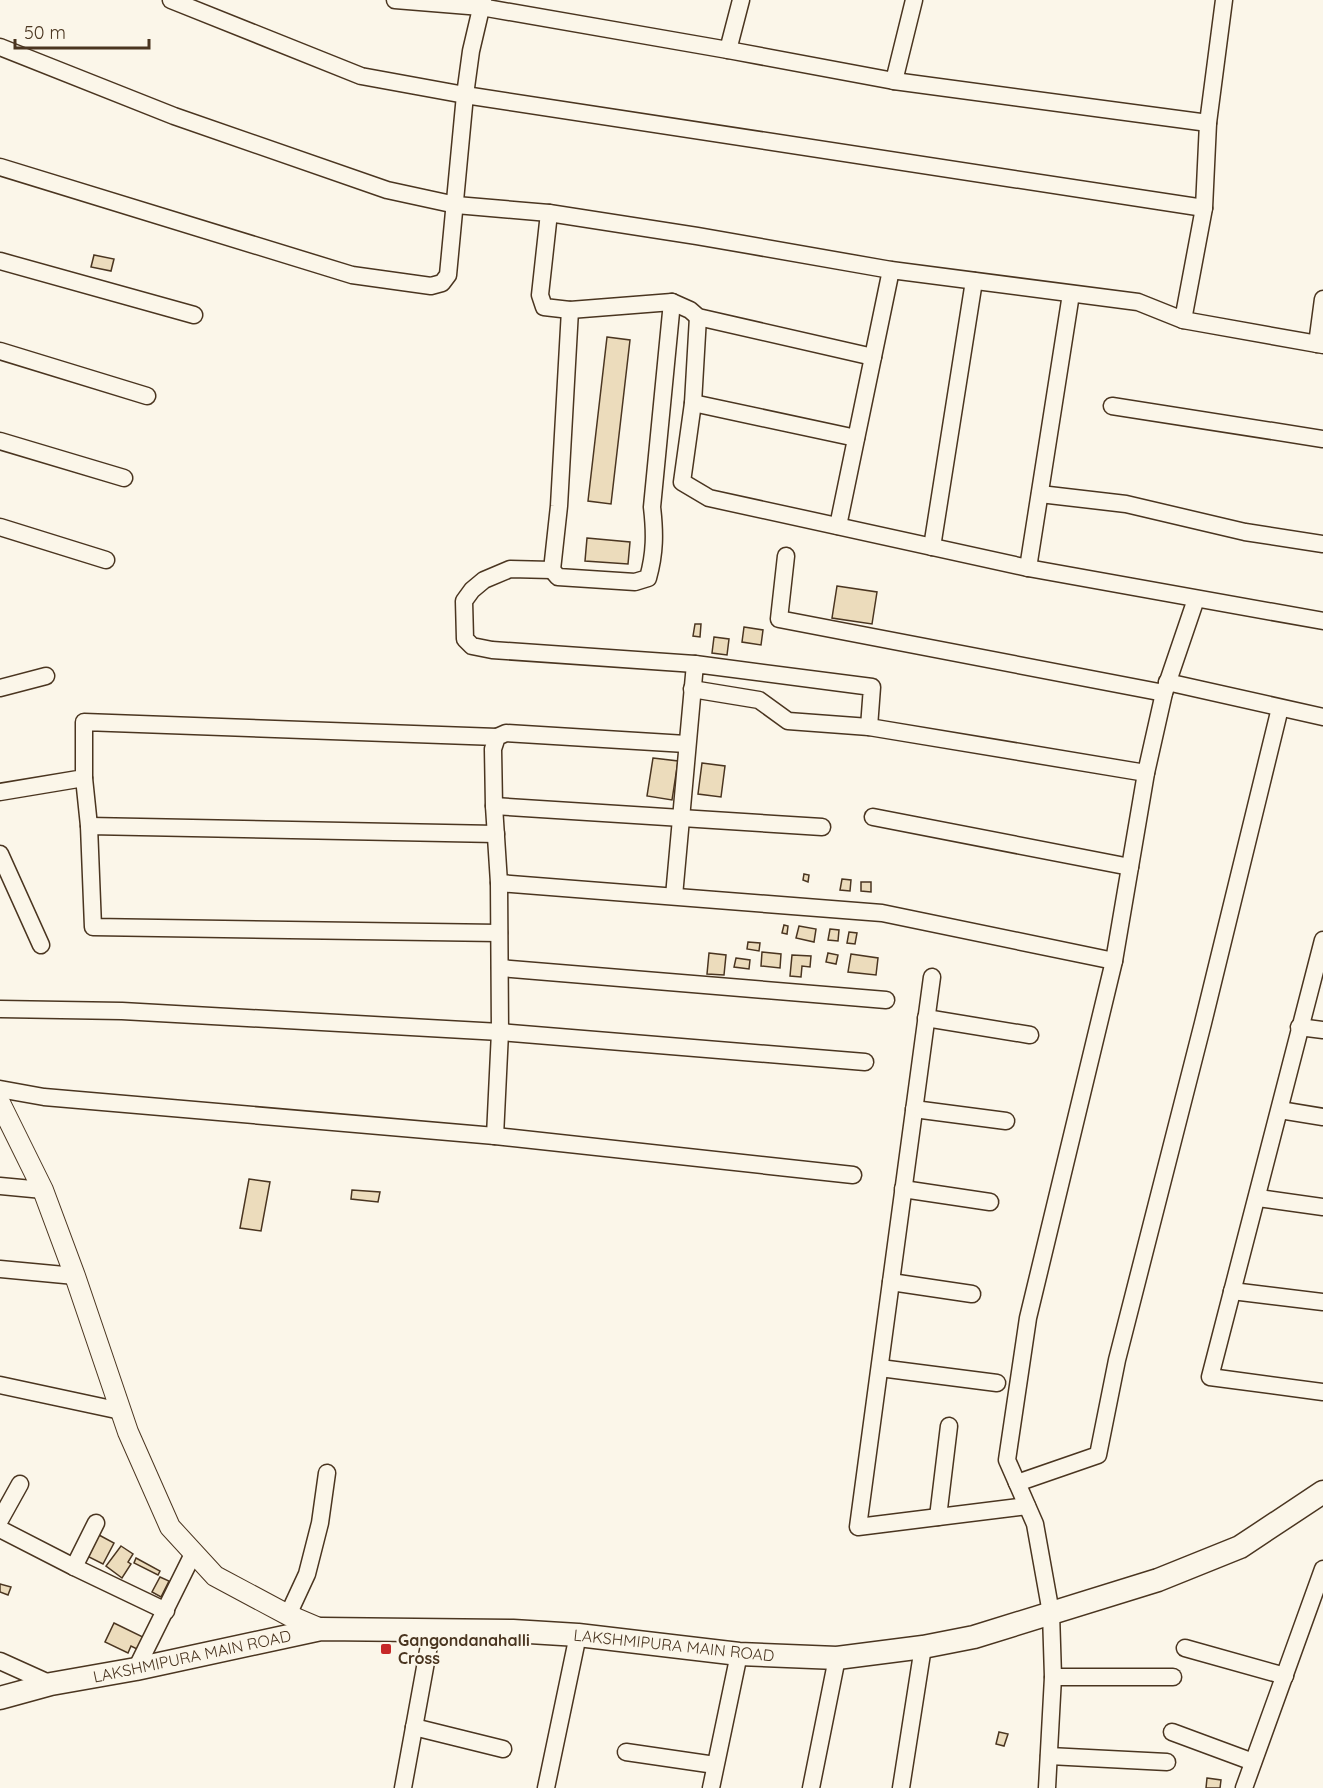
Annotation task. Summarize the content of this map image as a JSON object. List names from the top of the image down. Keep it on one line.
{"streets":{"main road":["LAKSHMIPURA MAIN ROAD"]},"places":{"transit":["Gangondanahalli Cross"]},"scale_bar":"50 m"}
